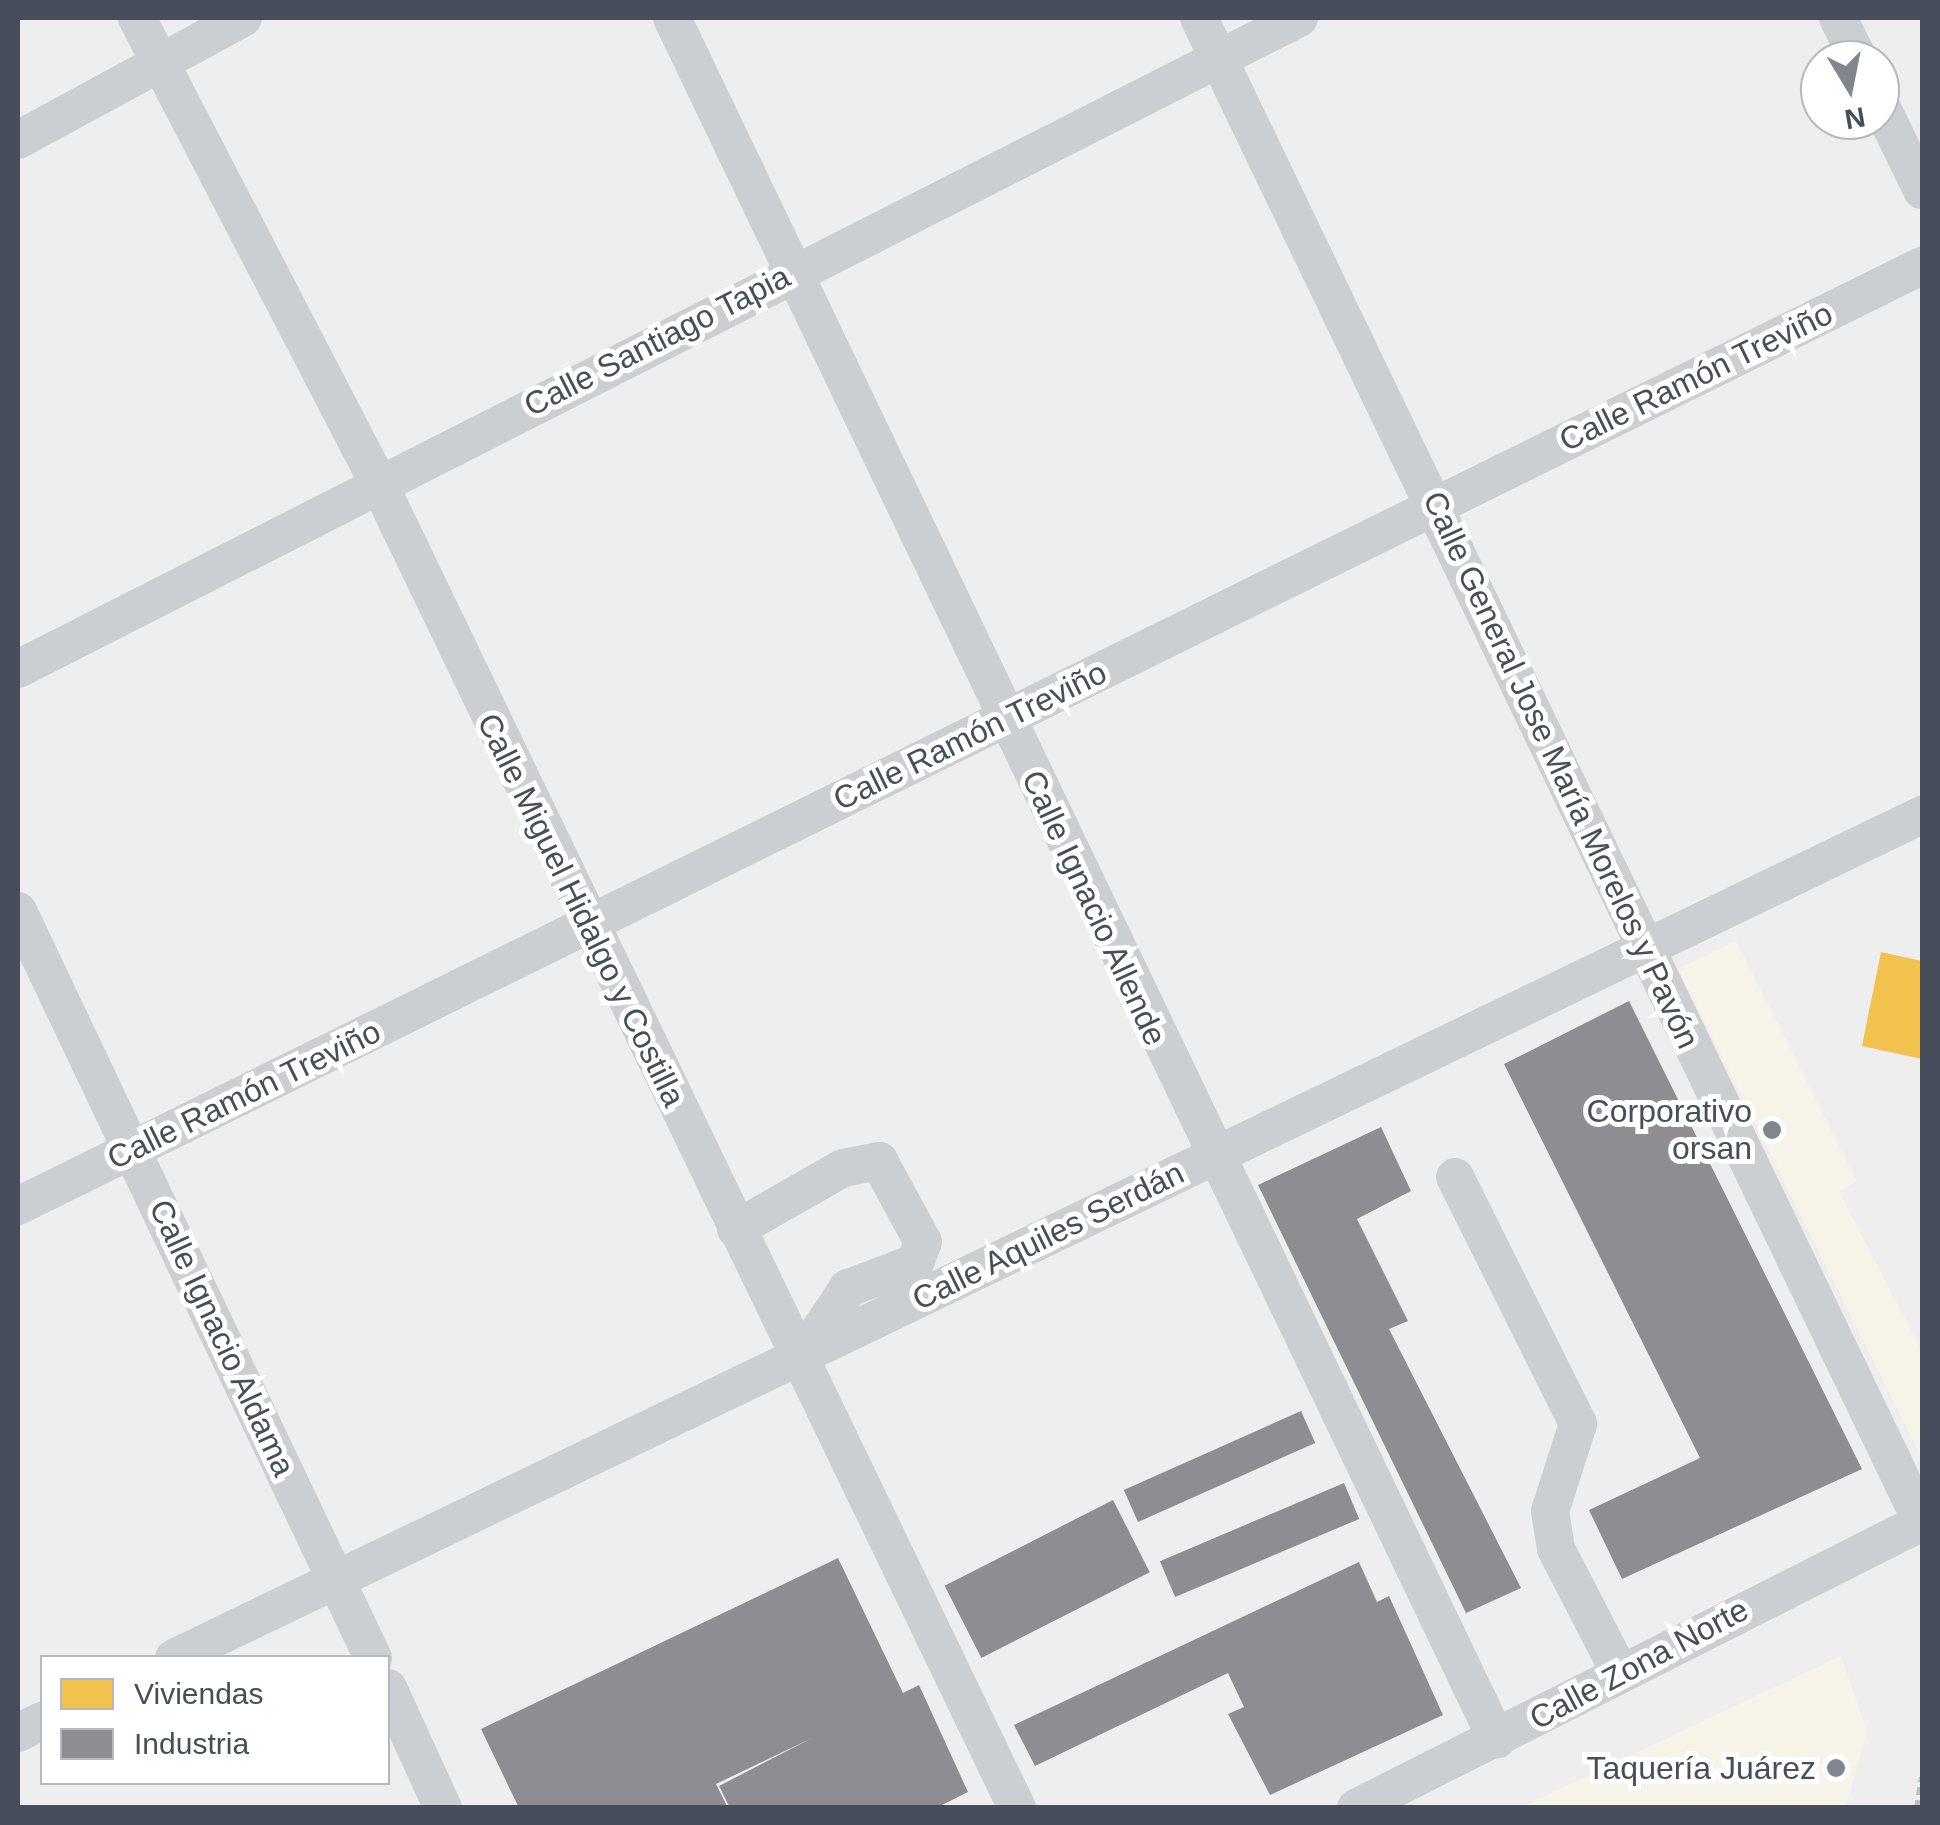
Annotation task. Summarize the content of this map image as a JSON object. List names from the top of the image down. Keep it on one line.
{"streets":{"street":["Calle Santiago Tapia","Calle Ramón Treviño","Calle General Jose María Morelos y Pavón","Calle Ignacio Allende","Calle Miguel Hidalgo y Costilla","Calle Aquiles Serdán","Calle Ignacio Aldama","Calle Zona Norte"]},"crossings":[["Calle Santiago Tapia","Calle General Jose María Morelos y Pavón"],["Calle Santiago Tapia","Calle Ignacio Allende"],["Calle Santiago Tapia","Calle Miguel Hidalgo y Costilla"],["Calle Ramón Treviño","Calle General Jose María Morelos y Pavón"],["Calle Ramón Treviño","Calle Ignacio Allende"],["Calle Ramón Treviño","Calle Miguel Hidalgo y Costilla"],["Calle Ramón Treviño","Calle Ignacio Aldama"],["Calle General Jose María Morelos y Pavón","Calle Aquiles Serdán"],["Calle General Jose María Morelos y Pavón","Calle Zona Norte"],["Calle Ignacio Allende","Calle Aquiles Serdán"],["Calle Ignacio Allende","Calle Zona Norte"],["Calle Miguel Hidalgo y Costilla","Calle Aquiles Serdán"],["Calle Aquiles Serdán","Calle Ignacio Aldama"]],"places":["Corporativo orsan","Taquería Juárez"],"legend":["Viviendas","Industria"],"north":"bottom"}
